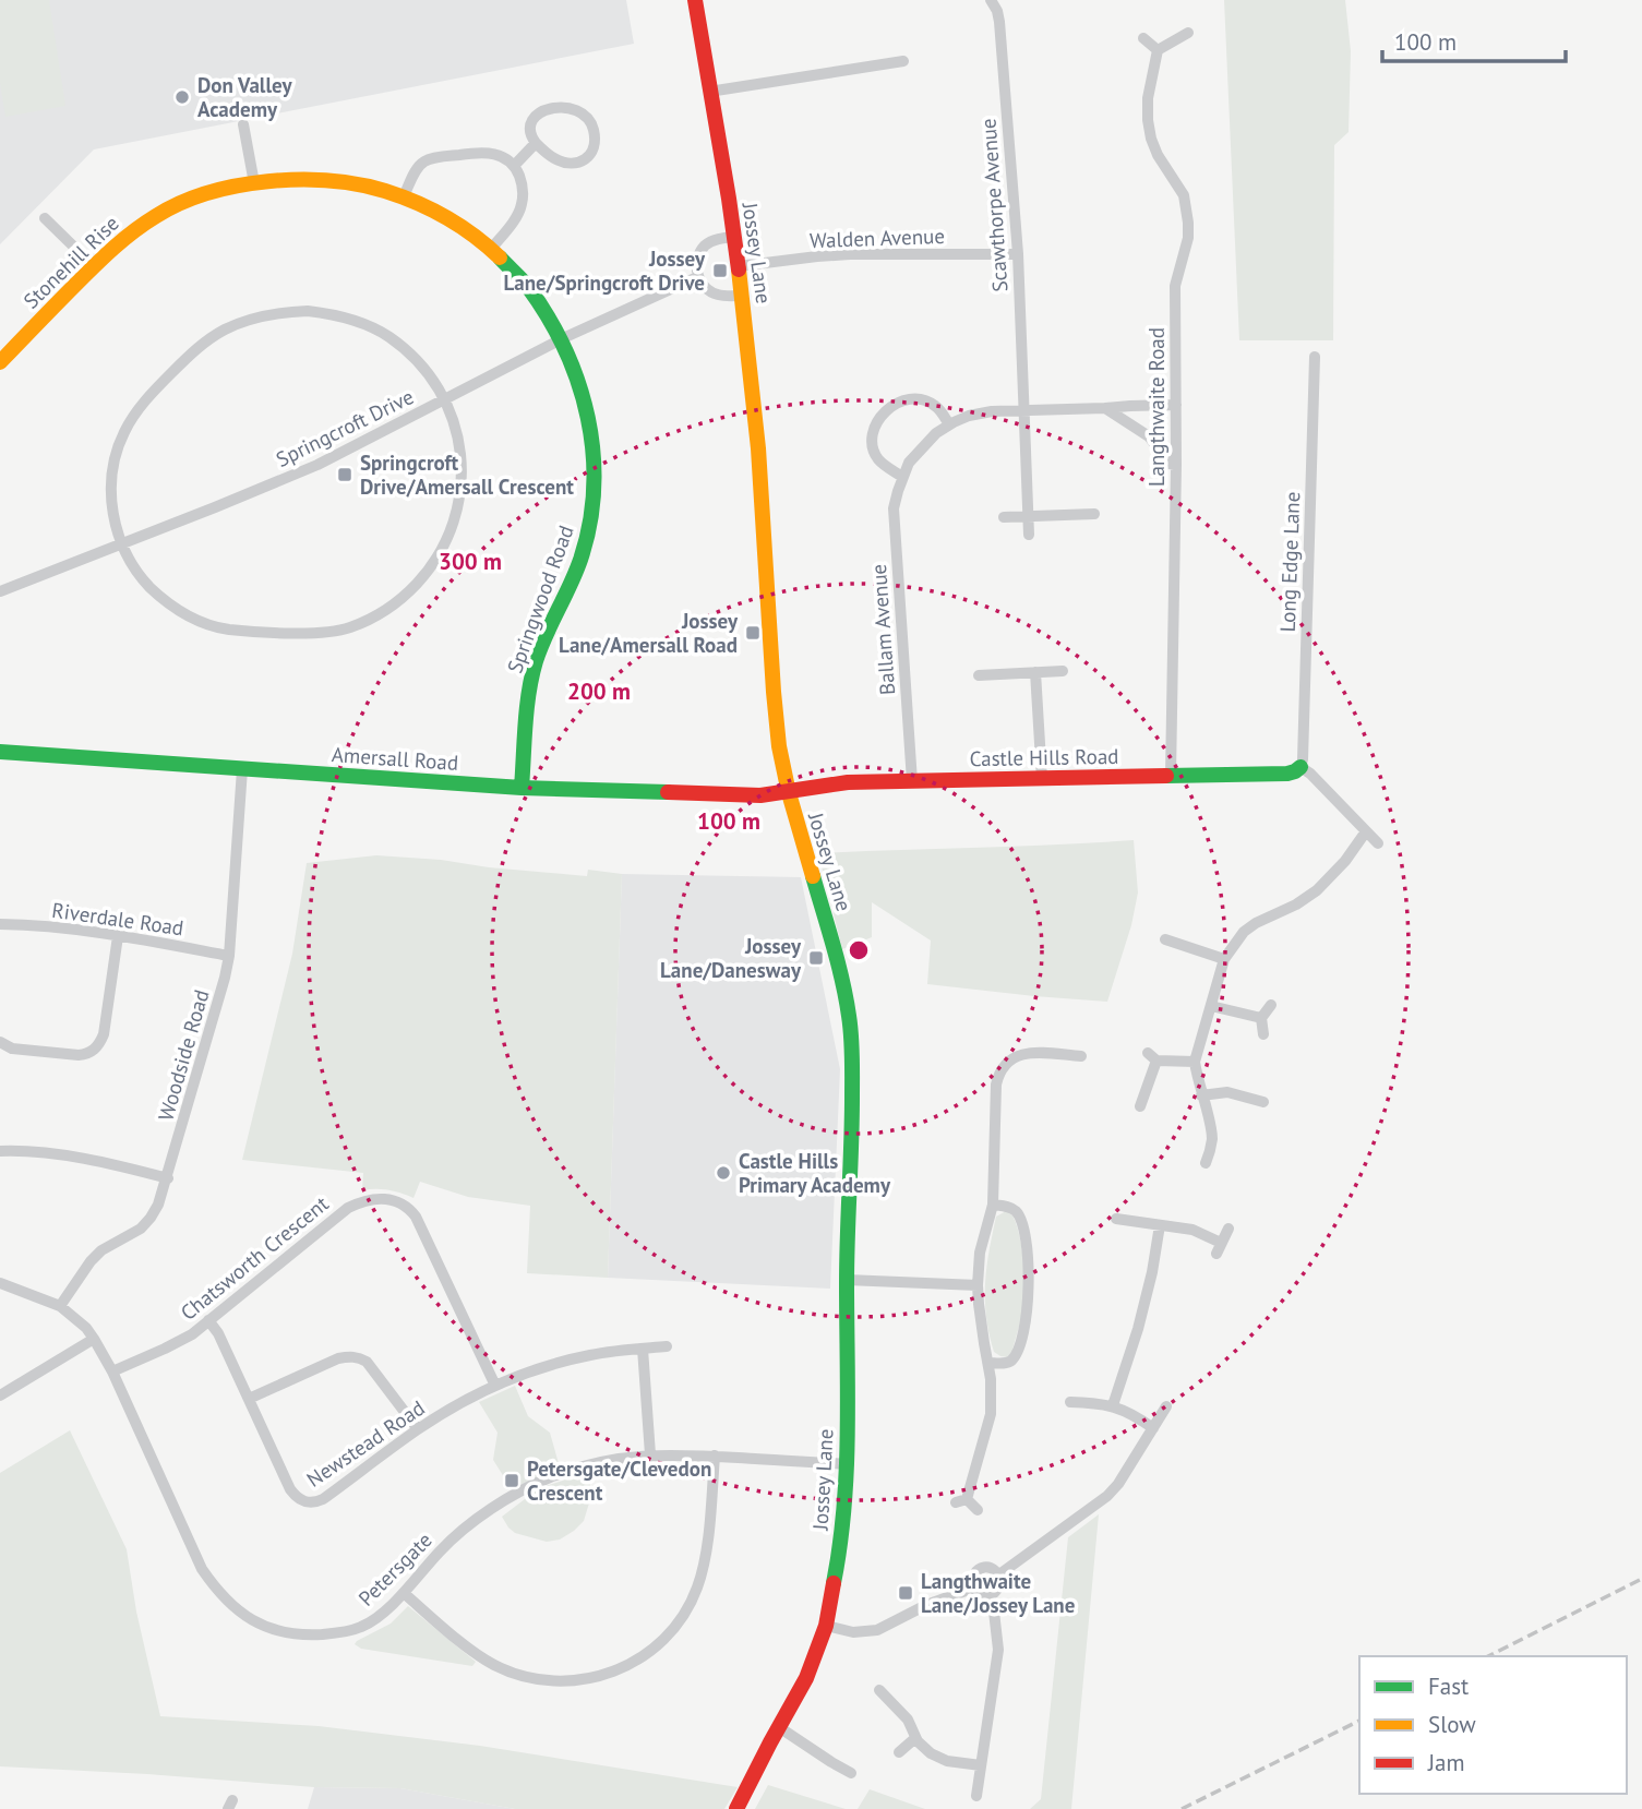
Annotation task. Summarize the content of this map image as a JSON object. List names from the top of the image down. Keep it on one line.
{"streets":{"street":["Scawthorpe Avenue","Walden Avenue","Jossey Lane","Stonehill Rise","Langthwaite Road","Springcroft Drive","Long Edge Lane","Springwood Road","Ballam Avenue","Castle Hills Road","Amersall Road","Riverdale Road","Woodside Road","Chatsworth Crescent","Newstead Road","Petersgate"]},"crossings":[["Scawthorpe Avenue","Walden Avenue"],["Scawthorpe Avenue","Ballam Avenue"],["Walden Avenue","Jossey Lane"],["Jossey Lane","Castle Hills Road"],["Jossey Lane","Amersall Road"],["Jossey Lane","Petersgate"],["Stonehill Rise","Springcroft Drive"],["Stonehill Rise","Springwood Road"],["Langthwaite Road","Ballam Avenue"],["Langthwaite Road","Castle Hills Road"],["Springcroft Drive","Springwood Road"],["Long Edge Lane","Castle Hills Road"],["Springwood Road","Amersall Road"],["Ballam Avenue","Castle Hills Road"],["Castle Hills Road","Amersall Road"],["Amersall Road","Woodside Road"],["Riverdale Road","Woodside Road"],["Woodside Road","Petersgate"],["Chatsworth Crescent","Newstead Road"],["Chatsworth Crescent","Petersgate"]],"places":{"other":["Don Valley Academy","Castle Hills Primary Academy"],"transit":["Jossey Lane/Springcroft Drive","Springcroft Drive/Amersall Crescent","Jossey Lane/Amersall Road","Jossey Lane/Danesway","Petersgate/Clevedon Crescent","Langthwaite Lane/Jossey Lane"]},"legend":["Fast","Slow","Jam"],"scale_bar":"100 m","rings":["300 m","200 m","100 m"]}
